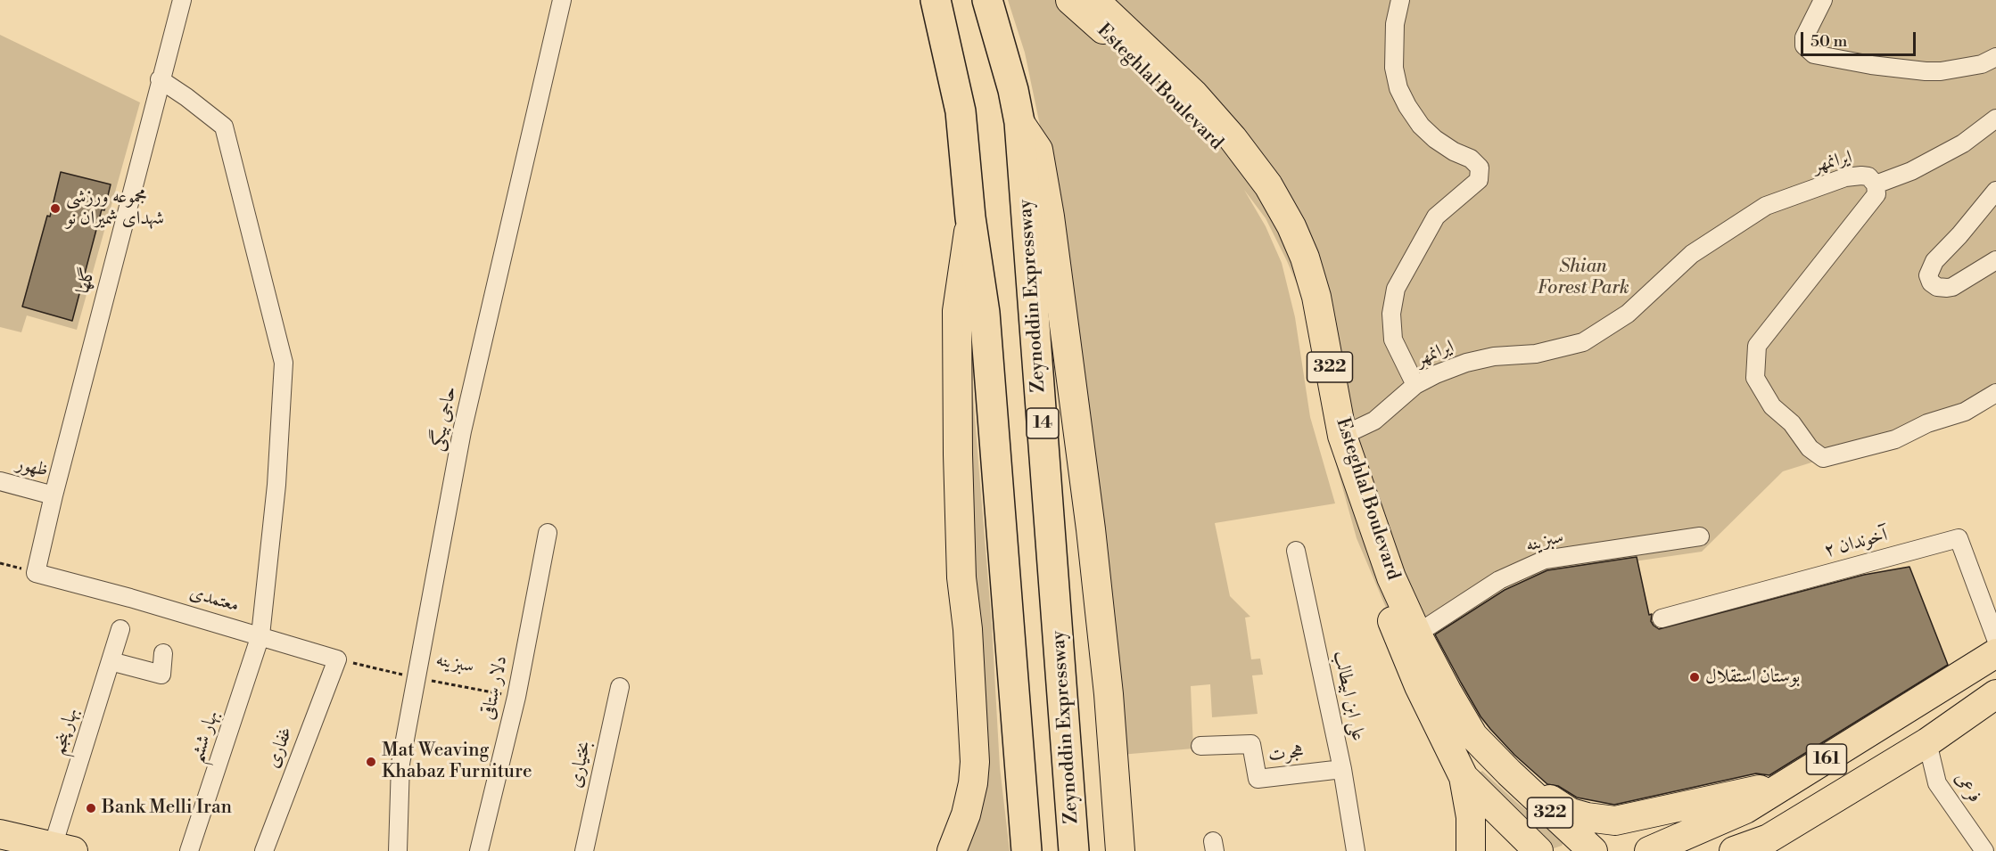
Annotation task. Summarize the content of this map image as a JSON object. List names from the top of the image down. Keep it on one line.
{"streets":{"highway":["Zeynoddin Expressway","14"],"main road":["Esteghlal Boulevard","322","161"],"street":["ایرانمهر","گلها","حاجی بیگی","ظهور","سبزینه","آخوندان ۲","معتمدی","دلار ستاقی","علی ابن ابیطالب","بهار پنجم","بهار ششم","غفاری","هجرت","بختیاری","فرعی"]},"crossings":[["Esteghlal Boulevard","ایرانمهر"],["Esteghlal Boulevard","سبزینه"],["گلها","ظهور"],["گلها","معتمدی"],["گلها","بهار ششم"],["حاجی بیگی","سبزینه"],["سبزینه","دلار ستاقی"],["معتمدی","بهار ششم"],["معتمدی","غفاری"],["علی ابن ابیطالب","هجرت"],["161","فرعی"]],"parks":["Shian Forest Park"],"places":["مجموعه ورزشی شهدای شمیران نو","بوستان استقلال","Mat Weaving Khabaz Furniture","Bank Melli Iran"],"scale_bar":"50 m"}
